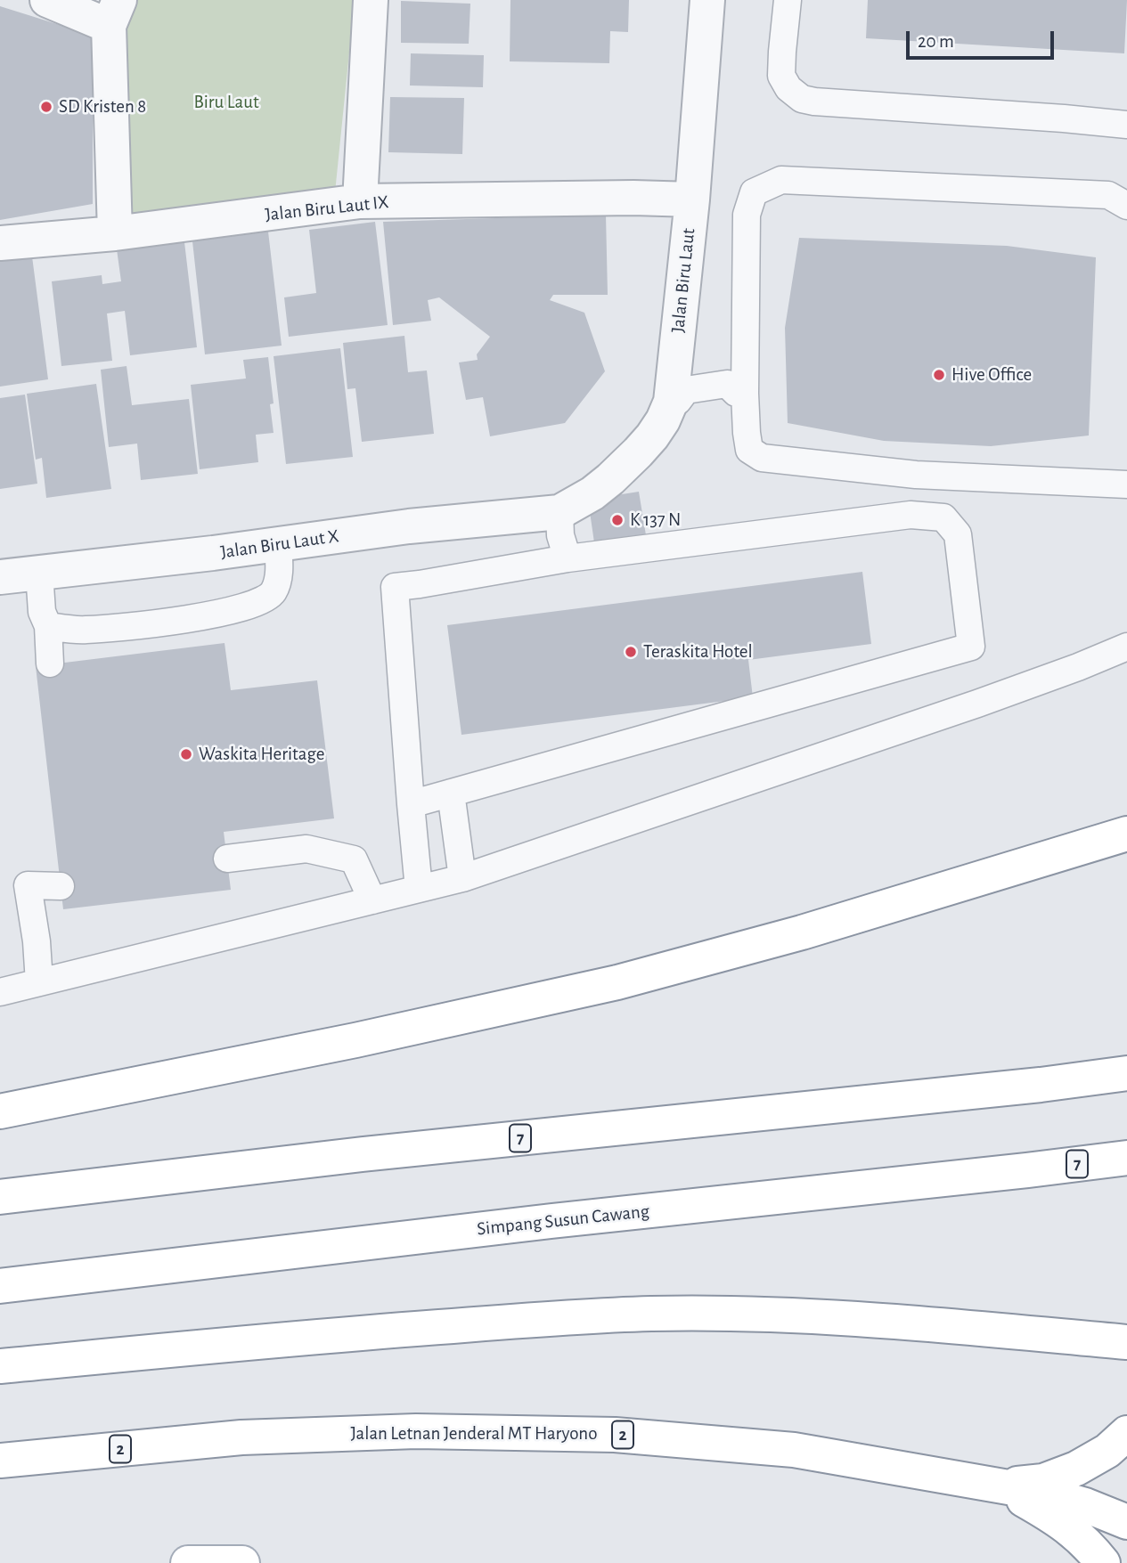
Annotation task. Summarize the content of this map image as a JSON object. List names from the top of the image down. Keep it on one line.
{"streets":{"main road":["7","Simpang Susun Cawang","Jalan Letnan Jenderal MT Haryono","2"],"street":["Jalan Biru Laut IX","Jalan Biru Laut","Jalan Biru Laut X"]},"crossings":[["Jalan Biru Laut IX","Jalan Biru Laut"],["Jalan Biru Laut","Jalan Biru Laut X"]],"parks":["Biru Laut"],"places":["SD Kristen 8","Hive Office","K 137 N","Teraskita Hotel","Waskita Heritage"],"scale_bar":"20 m"}
